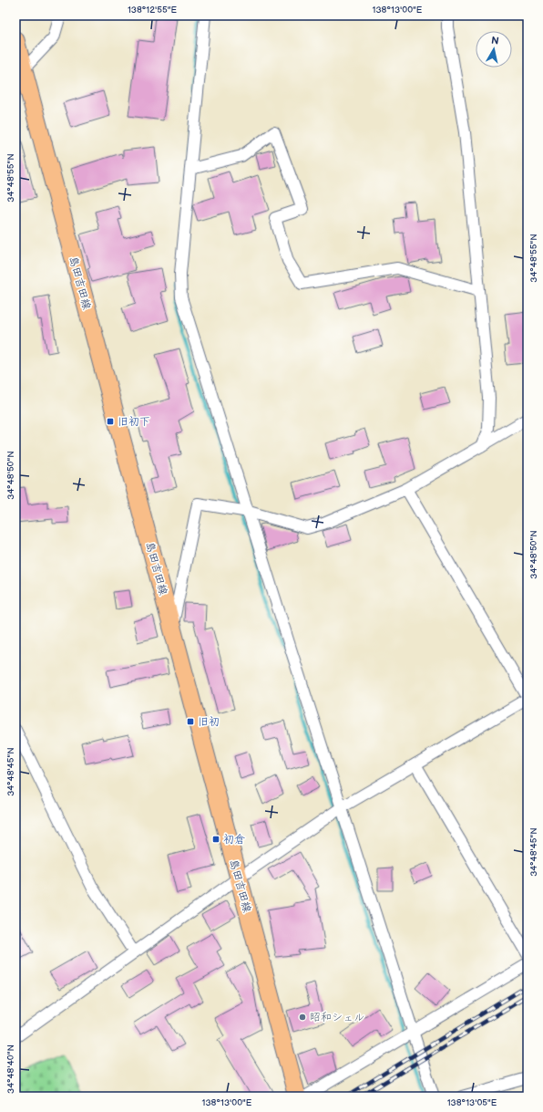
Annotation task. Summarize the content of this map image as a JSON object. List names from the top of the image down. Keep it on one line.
{"streets":{"main road":["島田吉田線"]},"places":{"transit":["旧初下","旧初","初倉"],"other":["昭和シェル"]},"north":"top","coordinates":["138°12'55\"E","138°13'00\"E","34°48'55\"N","34°48'50\"N","34°48'45\"N","34°48'40\"N","138°13'05\"E"]}
